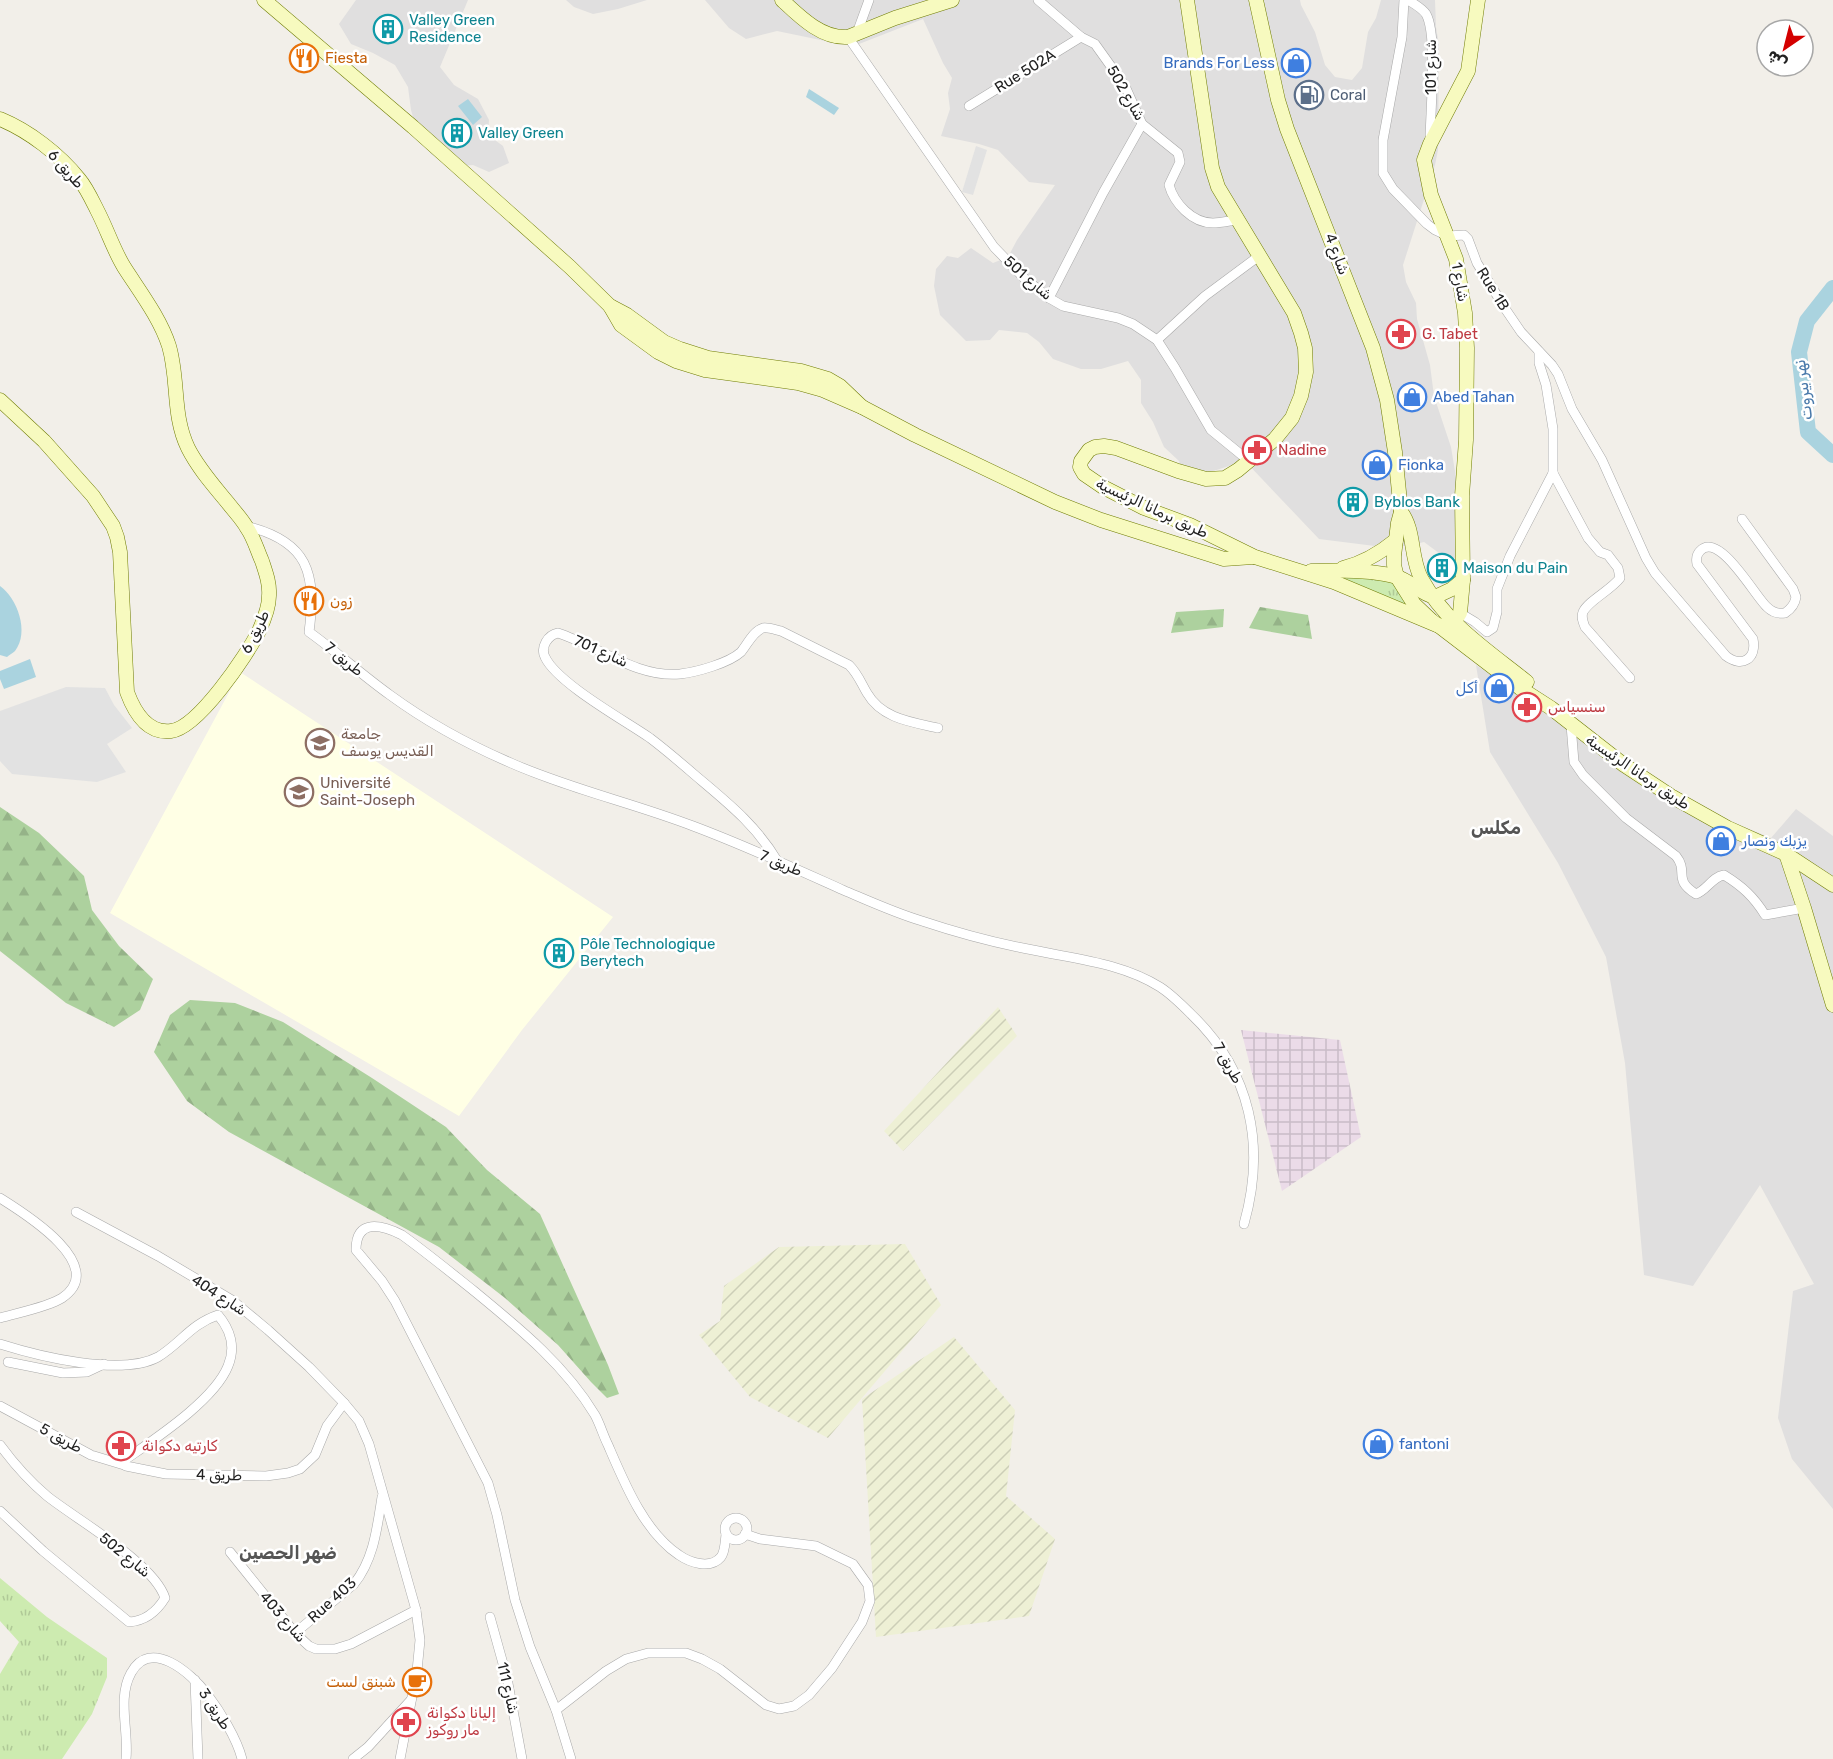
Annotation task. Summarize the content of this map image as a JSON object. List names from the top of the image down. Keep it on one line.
{"streets":{"street":["شارع 101","Rue 502A","شارع 502","طريق 6","شارع 4","شارع 501","شارع 1","Rue 1B","طريق برمانا الرئيسية","شارع 701","طريق 7","شارع 404","طريق 5","طريق 4","Rue 403","شارع 403","شارع 111","طريق 3"]},"crossings":[["شارع 101","شارع 1"],["Rue 502A","شارع 502"],["شارع 502","طريق برمانا الرئيسية"],["طريق 6","طريق 7"],["شارع 501","طريق برمانا الرئيسية"],["شارع 1","Rue 1B"],["شارع 701","طريق 7"],["شارع 404","طريق 4"],["طريق 5","طريق 4"],["Rue 403","شارع 403"]],"districts":["مكلس","ضهر الحصين"],"water":["نهر بيروت"],"places":{"building":["Valley Green Residence","Valley Green","Byblos Bank","Maison du Pain","Pôle Technologique Berytech"],"restaurant":["Fiesta","زون"],"shop":["Brands For Less","Abed Tahan","Fionka","أكل","يزبك ونصار","fantoni"],"fuel station":["Coral"],"pharmacy":["G. Tabet","Nadine","سنسياس","كارتيه دكوانة","إليانا دكوانة مار روكوز"],"school or university":["جامعة القديس يوسف","Université Saint-Joseph"],"cafe":["شبنق لست"]},"north":"bottom left"}
